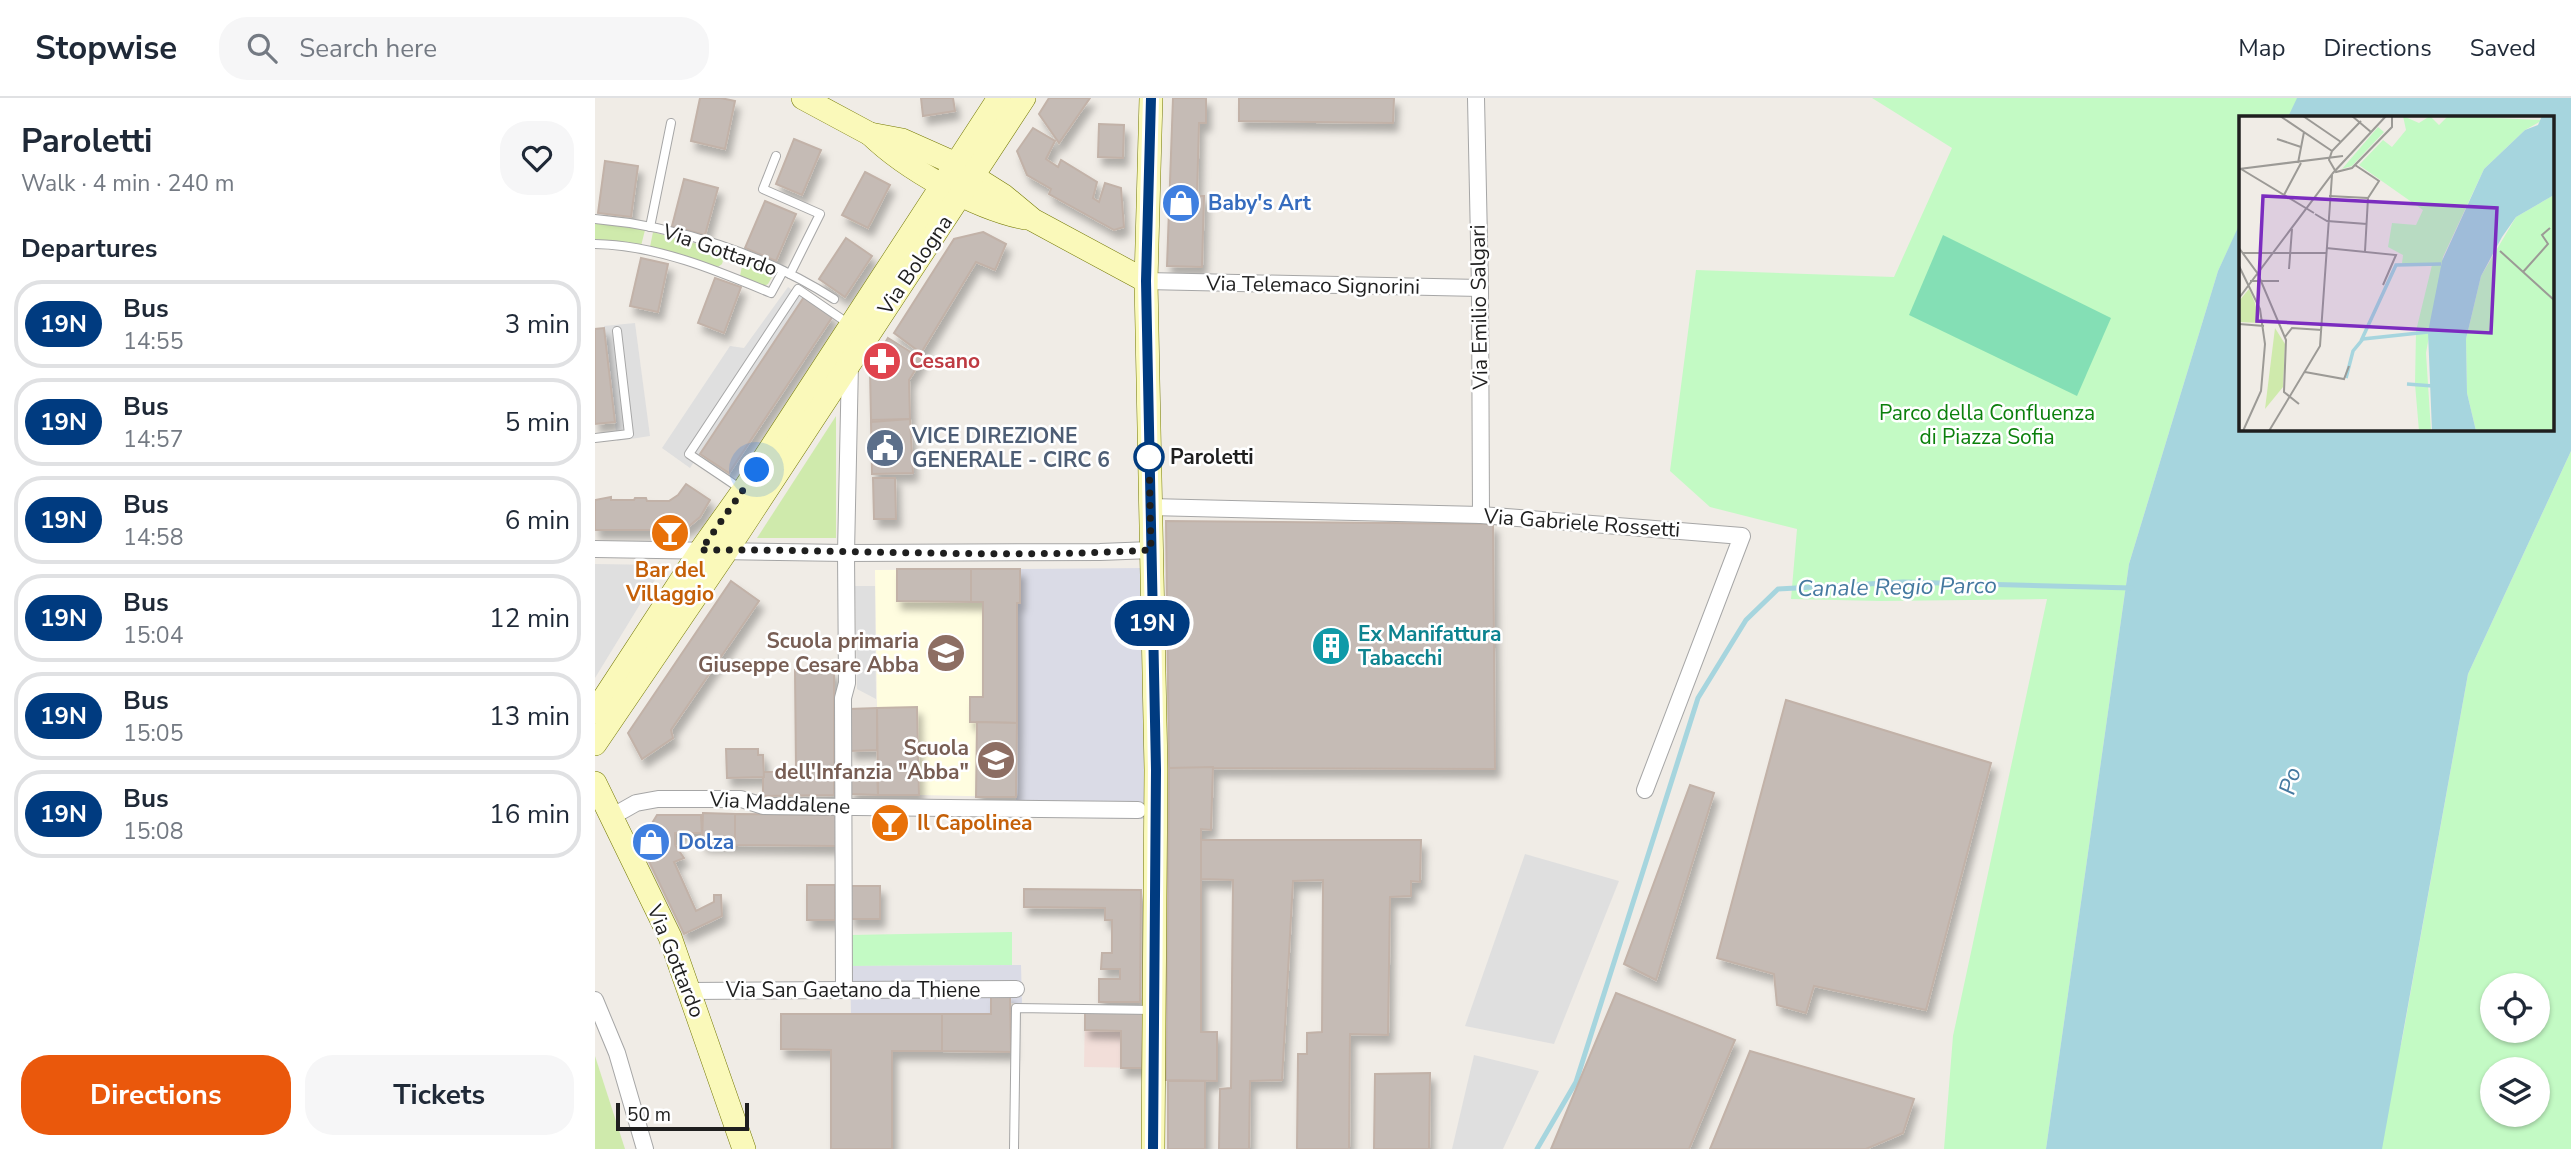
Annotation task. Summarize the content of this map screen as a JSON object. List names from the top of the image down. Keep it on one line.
{"streets":{"street":["Via Gottardo","Via Bologna","Via Telemaco Signorini","Via Emilio Salgari","Via Gabriele Rossetti","Via Maddalene","Via San Gaetano da Thiene"]},"crossings":[["Via Gottardo","Via Maddalene"],["Via Gottardo","Via San Gaetano da Thiene"],["Via Telemaco Signorini","Via Emilio Salgari"],["Via Emilio Salgari","Via Gabriele Rossetti"]],"water":["Canale Regio Parco","Po"],"parks":["Parco della Confluenza di Piazza Sofia"],"places":{"shop":["Baby's Art","Dolza"],"pharmacy":["Cesano"],"public building":["VICE DIREZIONE GENERALE - CIRC 6"],"other":["Paroletti"],"bar":["Bar del Villaggio","Il Capolinea"],"building":["Ex Manifattura Tabacchi"],"school or university":["Scuola primaria Giuseppe Cesare Abba","Scuola dell'Infanzia \"Abba\""]},"lines":["bus line 19N"],"scale_bar":"50 m","page":{"header":"Stopwise","search":"Search here","nav":["Map","Directions","Saved"],"heading":[["Paroletti","Walk · 4 min · 240 m"],"Departures"],"on_map":"19N","list":[{"mark":"19N","name":"Bus","note":"14:55","value":"3 min"},{"mark":"19N","name":"Bus","note":"14:57","value":"5 min"},{"mark":"19N","name":"Bus","note":"14:58","value":"6 min"},{"mark":"19N","name":"Bus","note":"15:04","value":"12 min"},{"mark":"19N","name":"Bus","note":"15:05","value":"13 min"},{"mark":"19N","name":"Bus","note":"15:08","value":"16 min"}],"buttons":["Directions","Tickets"],"scale":"50 m"}}
